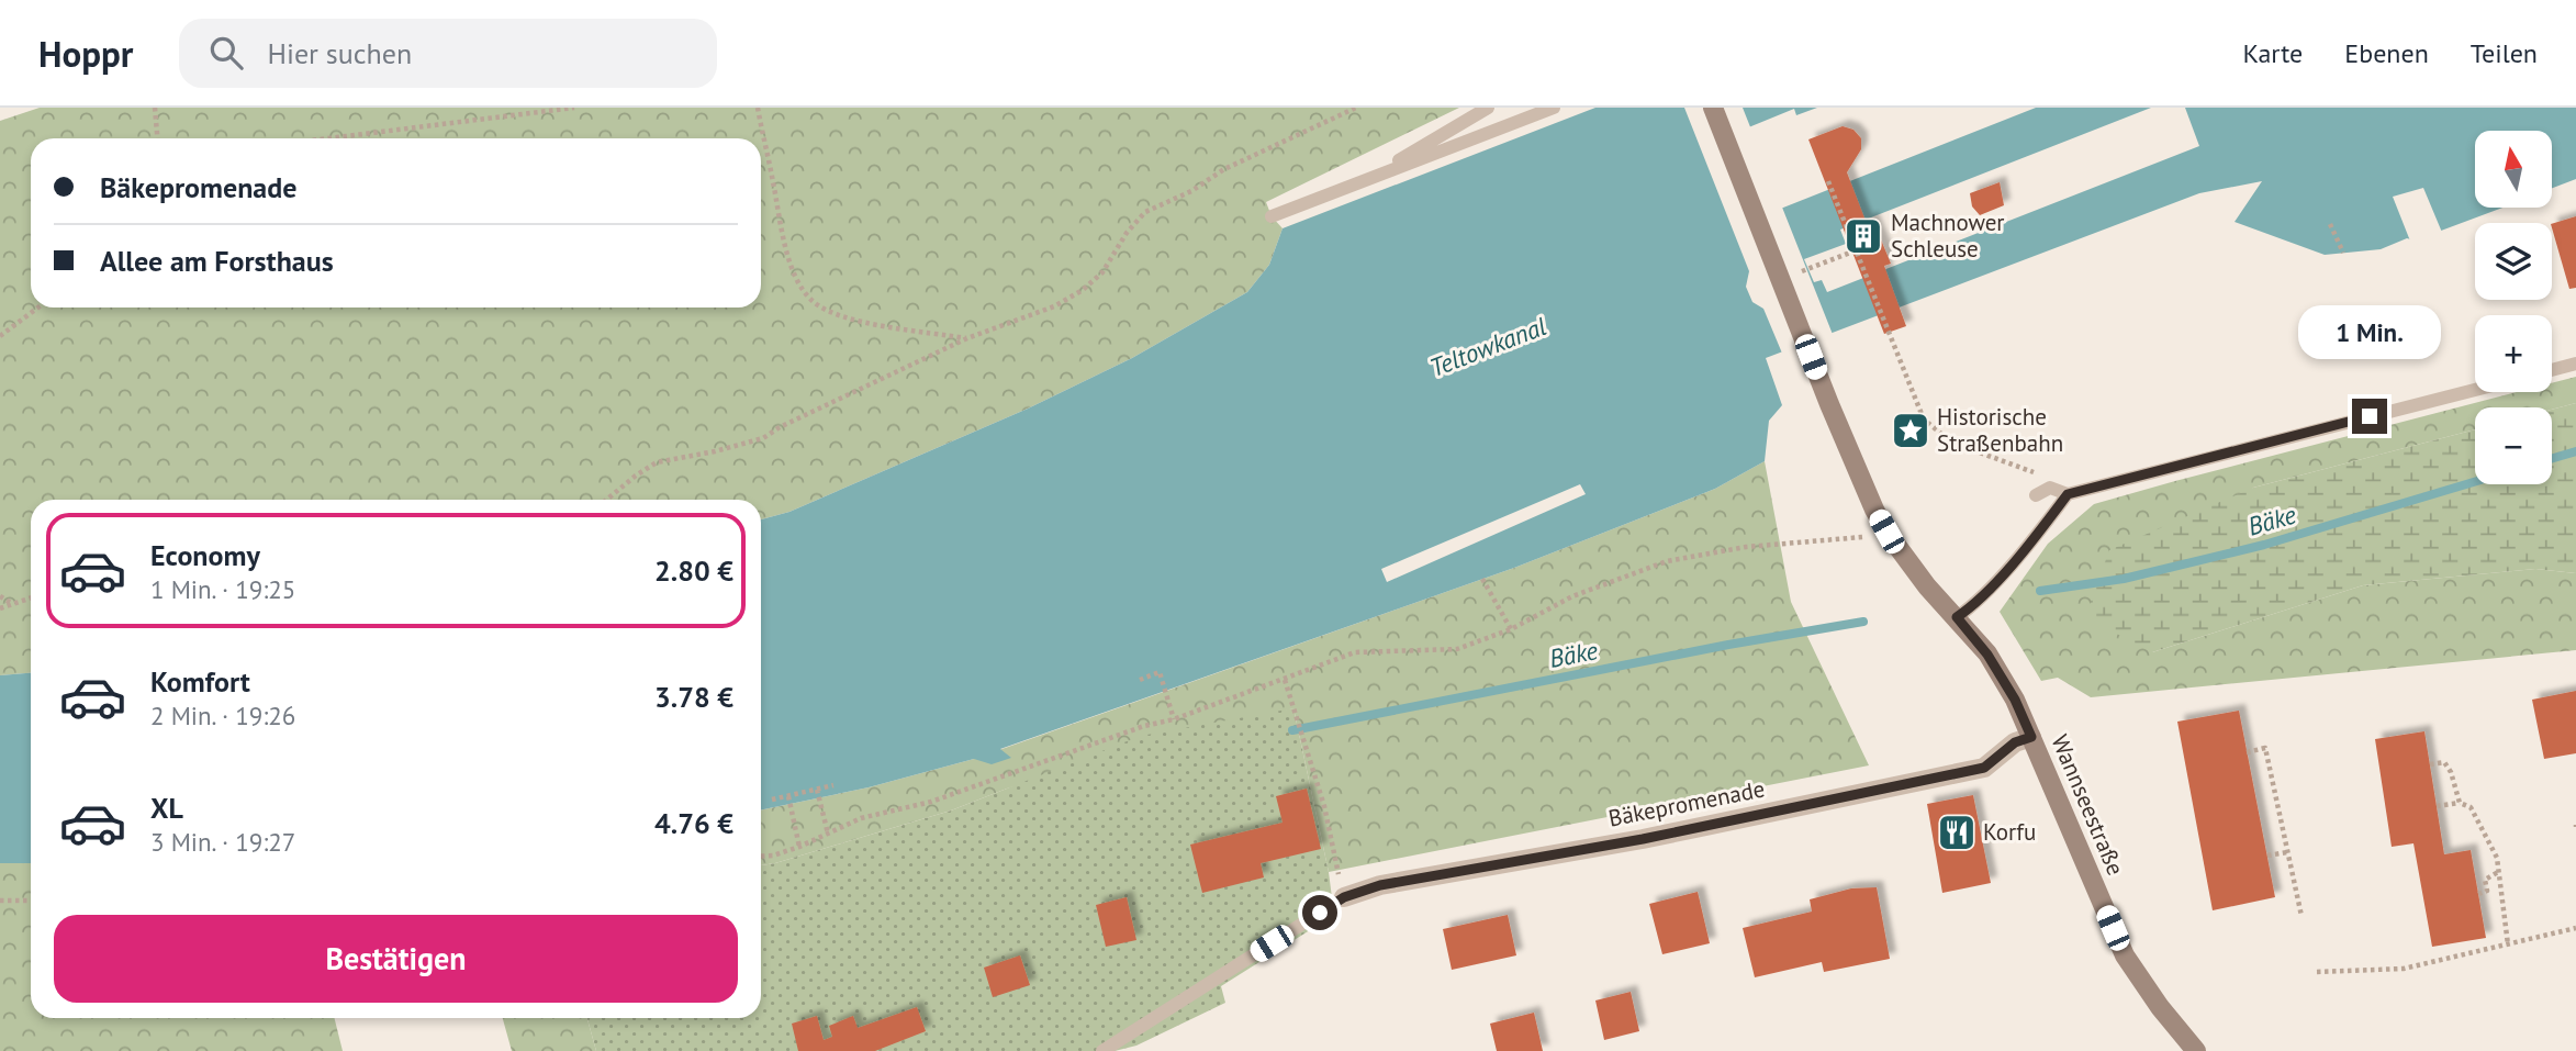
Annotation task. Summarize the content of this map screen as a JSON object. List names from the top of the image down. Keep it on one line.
{"streets":{"street":["Bäkepromenade","Wannseestraße"]},"crossings":[["Bäkepromenade","Wannseestraße"]],"water":["Teltowkanal","Bäke"],"places":{"building":["Machnower Schleuse"],"place":["Historische Straßenbahn"],"restaurant":["Korfu"]},"north":"top","page":{"header":"Hoppr","search":"Hier suchen","nav":["Karte","Ebenen","Teilen"],"map_buttons":["+","−"],"banner":["Bäkepromenade","Allee am Forsthaus"],"bubble":"1 Min.","list":[{"name":"Economy","note":"1 Min. · 19:25","value":"2.80 €"},{"name":"Komfort","note":"2 Min. · 19:26","value":"3.78 €"},{"name":"XL","note":"3 Min. · 19:27","value":"4.76 €"}],"buttons":"Bestätigen"}}
